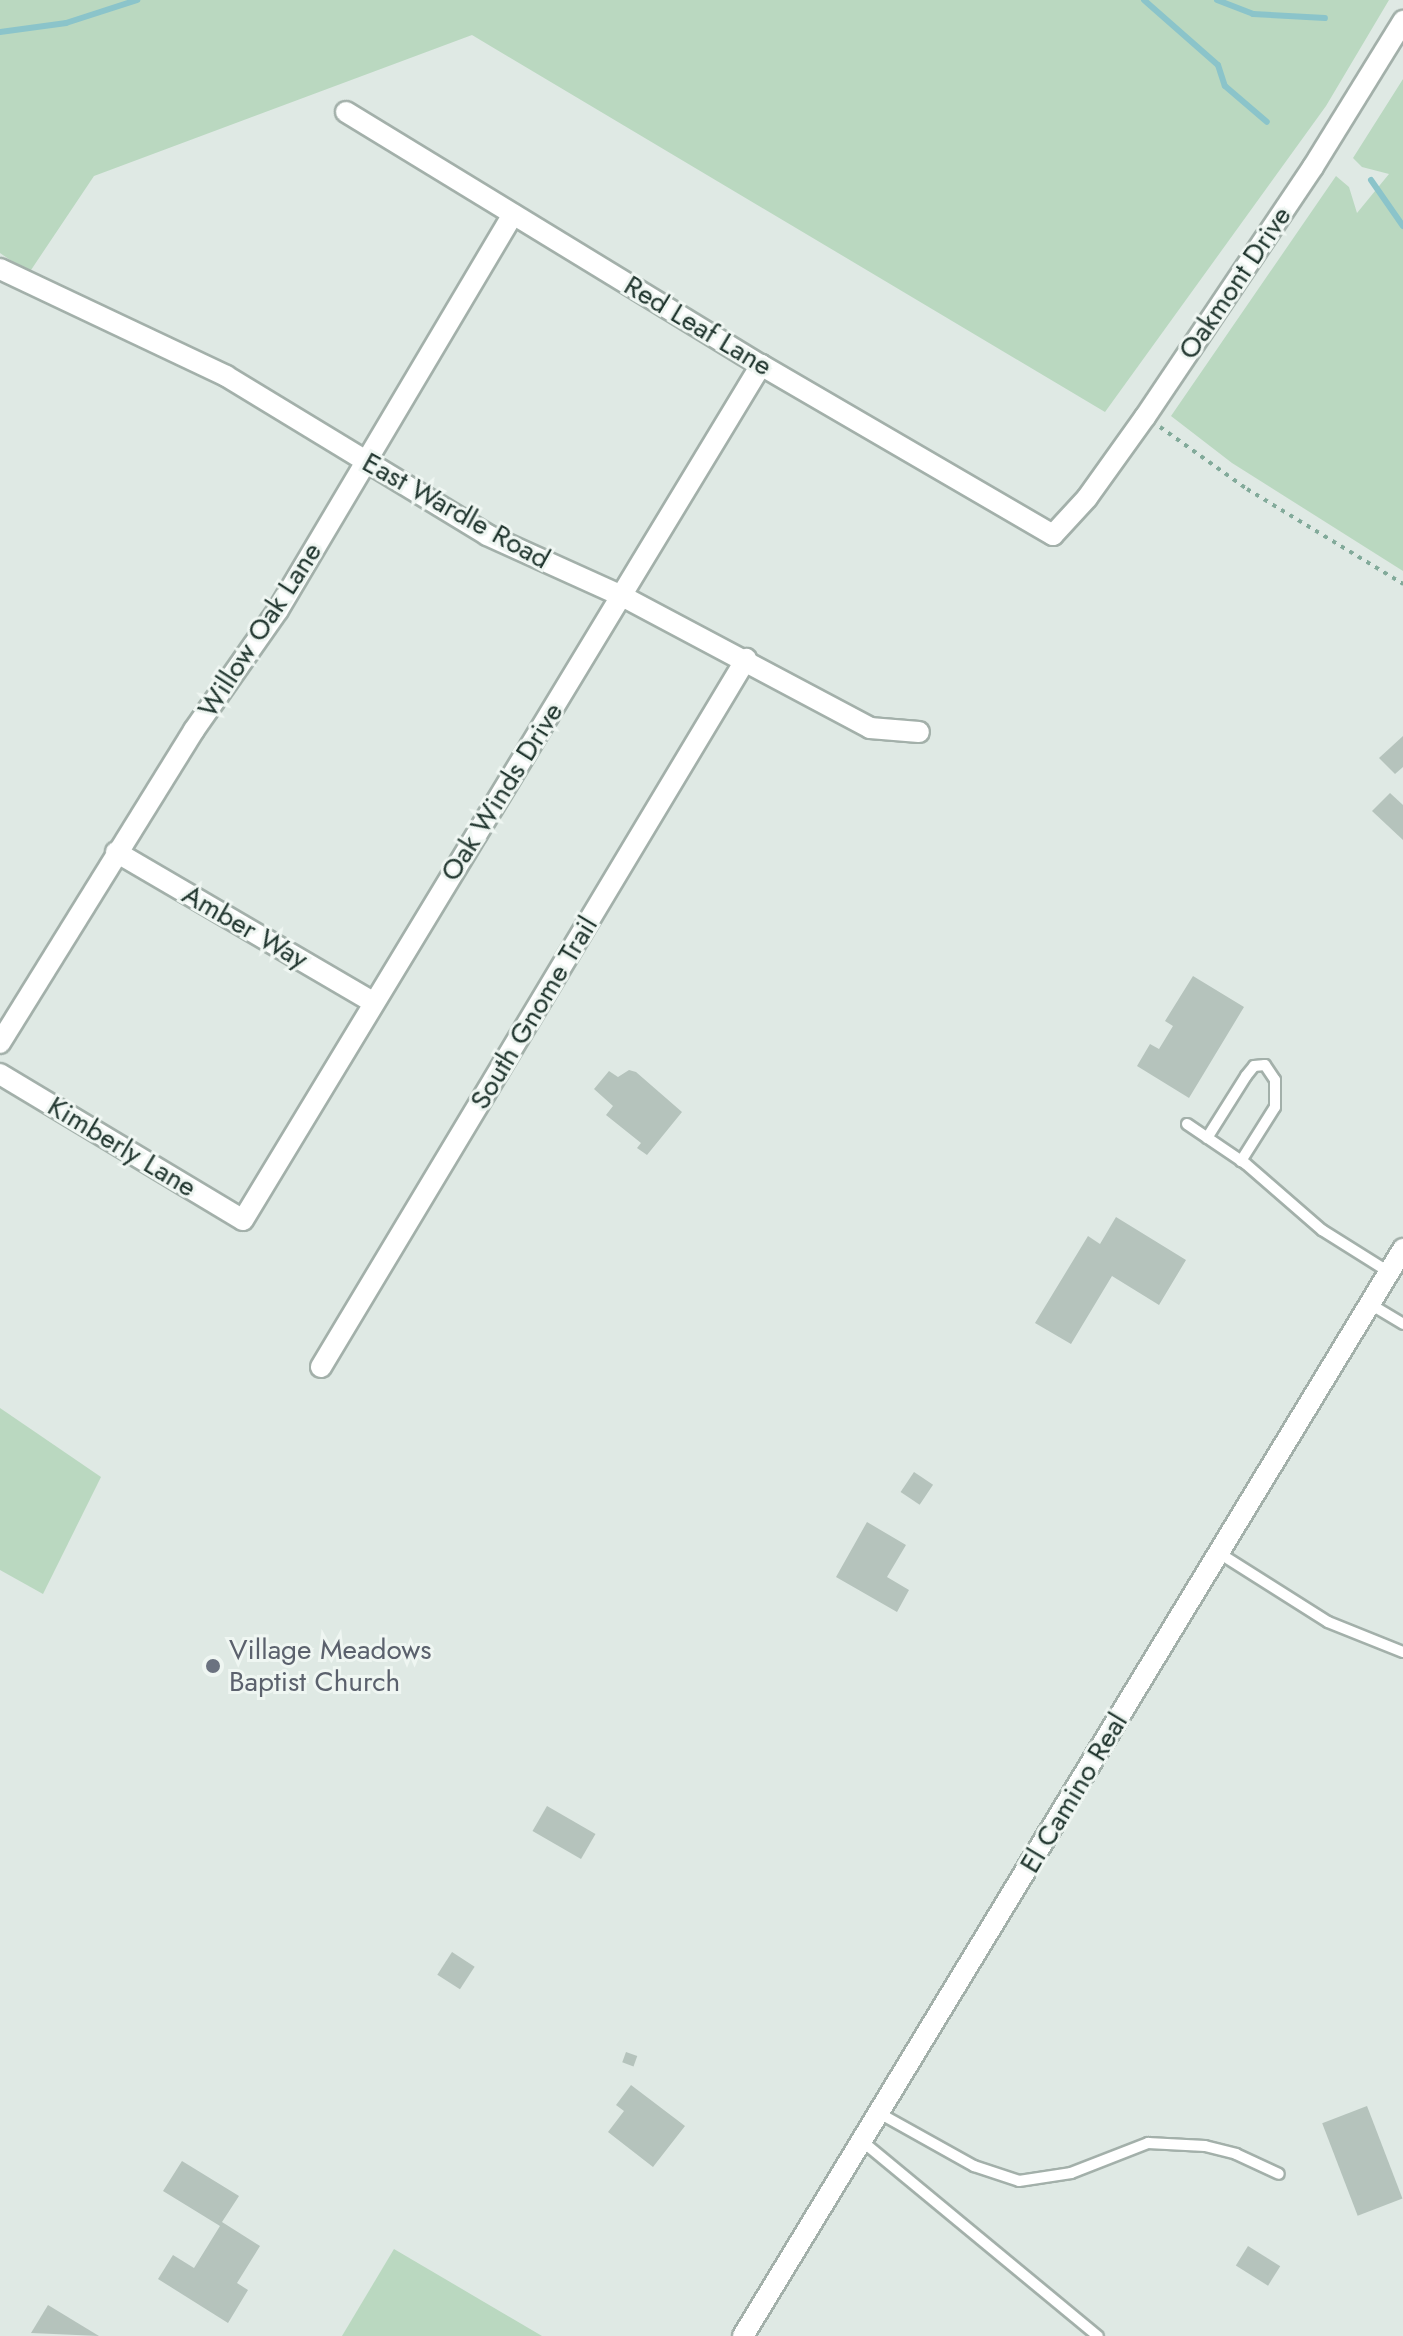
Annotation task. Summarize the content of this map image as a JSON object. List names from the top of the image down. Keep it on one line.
{"streets":{"street":["Oakmont Drive","Red Leaf Lane","East Wardle Road","Willow Oak Lane","Oak Winds Drive","Amber Way","South Gnome Trail","Kimberly Lane","El Camino Real"]},"crossings":[["Oakmont Drive","Red Leaf Lane"],["Red Leaf Lane","Willow Oak Lane"],["Red Leaf Lane","Oak Winds Drive"],["East Wardle Road","Willow Oak Lane"],["East Wardle Road","Oak Winds Drive"],["East Wardle Road","South Gnome Trail"],["Willow Oak Lane","Amber Way"],["Oak Winds Drive","Amber Way"],["Oak Winds Drive","Kimberly Lane"]],"places":["Village Meadows Baptist Church"]}
